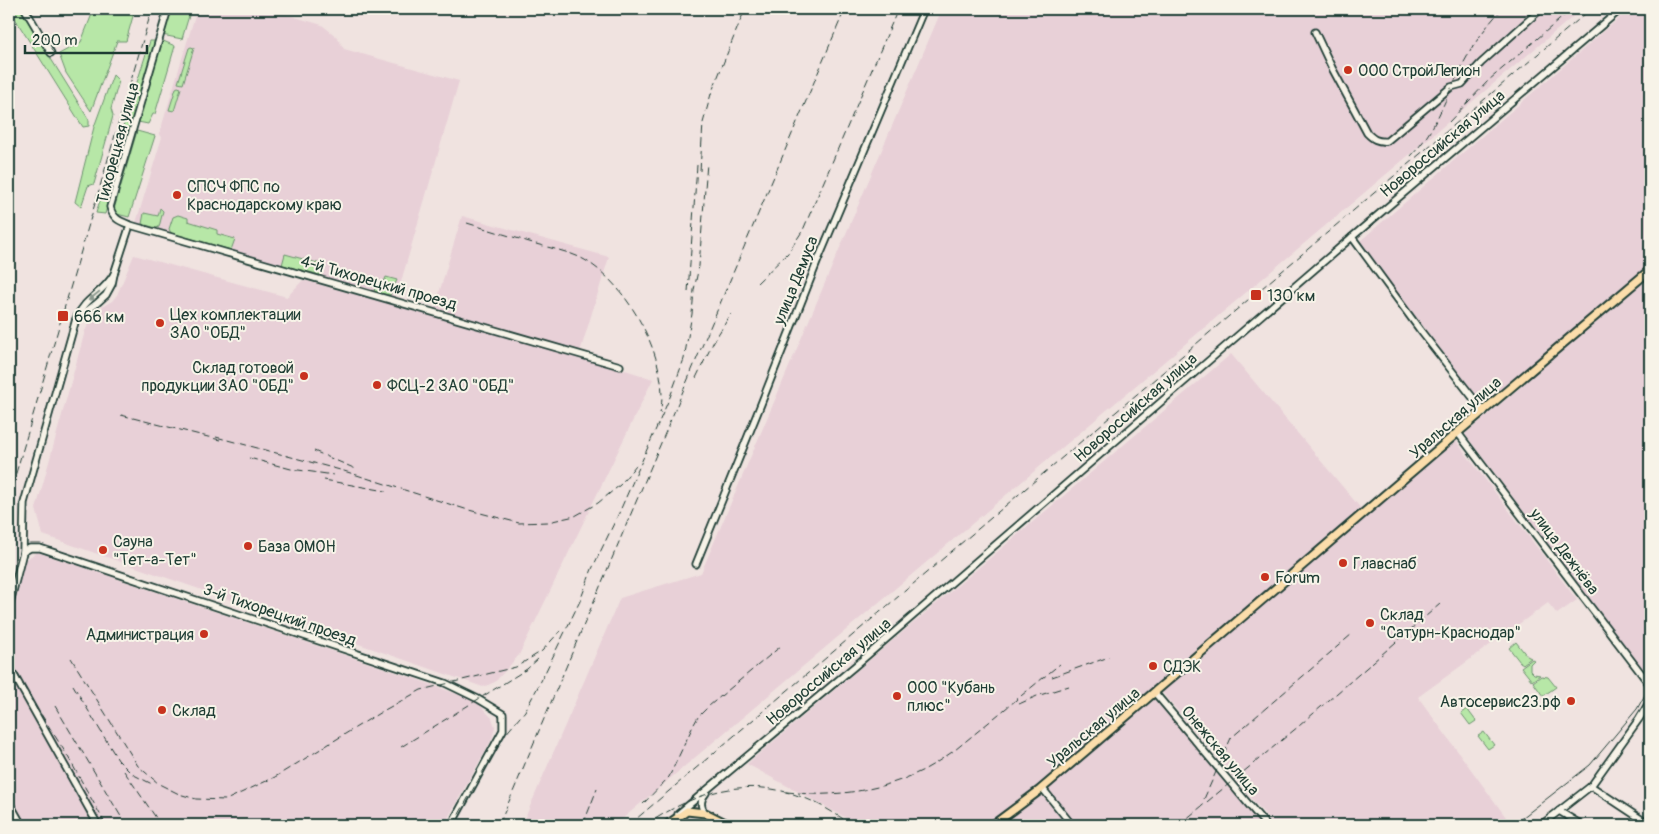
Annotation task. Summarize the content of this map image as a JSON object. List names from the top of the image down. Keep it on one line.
{"streets":{"main road":["Новороссийская улица","Уральская улица"],"street":["Тихорецкая улица","улица Демуса","4-й Тихорецкий проезд","улица Дежнёва","3-й Тихорецкий проезд","Онежская улица"]},"crossings":[["Тихорецкая улица","4-й Тихорецкий проезд"],["Уральская улица","улица Дежнёва"],["Уральская улица","Онежская улица"]],"places":{"other":["ООО СтройЛегион","СПСЧ ФПС по Краснодарскому краю","Цех комплектации ЗАО \"ОБД\"","Склад готовой продукции ЗАО \"ОБД\"","ФСЦ-2 ЗАО \"ОБД\"","База ОМОН","Сауна \"Тет-а-Тет\"","Главснаб","Forum","Склад \"Сатурн-Краснодар\"","Администрация","СДЭК","ООО \"Кубань плюс\"","Автосервис23.рф","Склад"],"transit":["130 км","666 км"]},"scale_bar":"200 m"}
